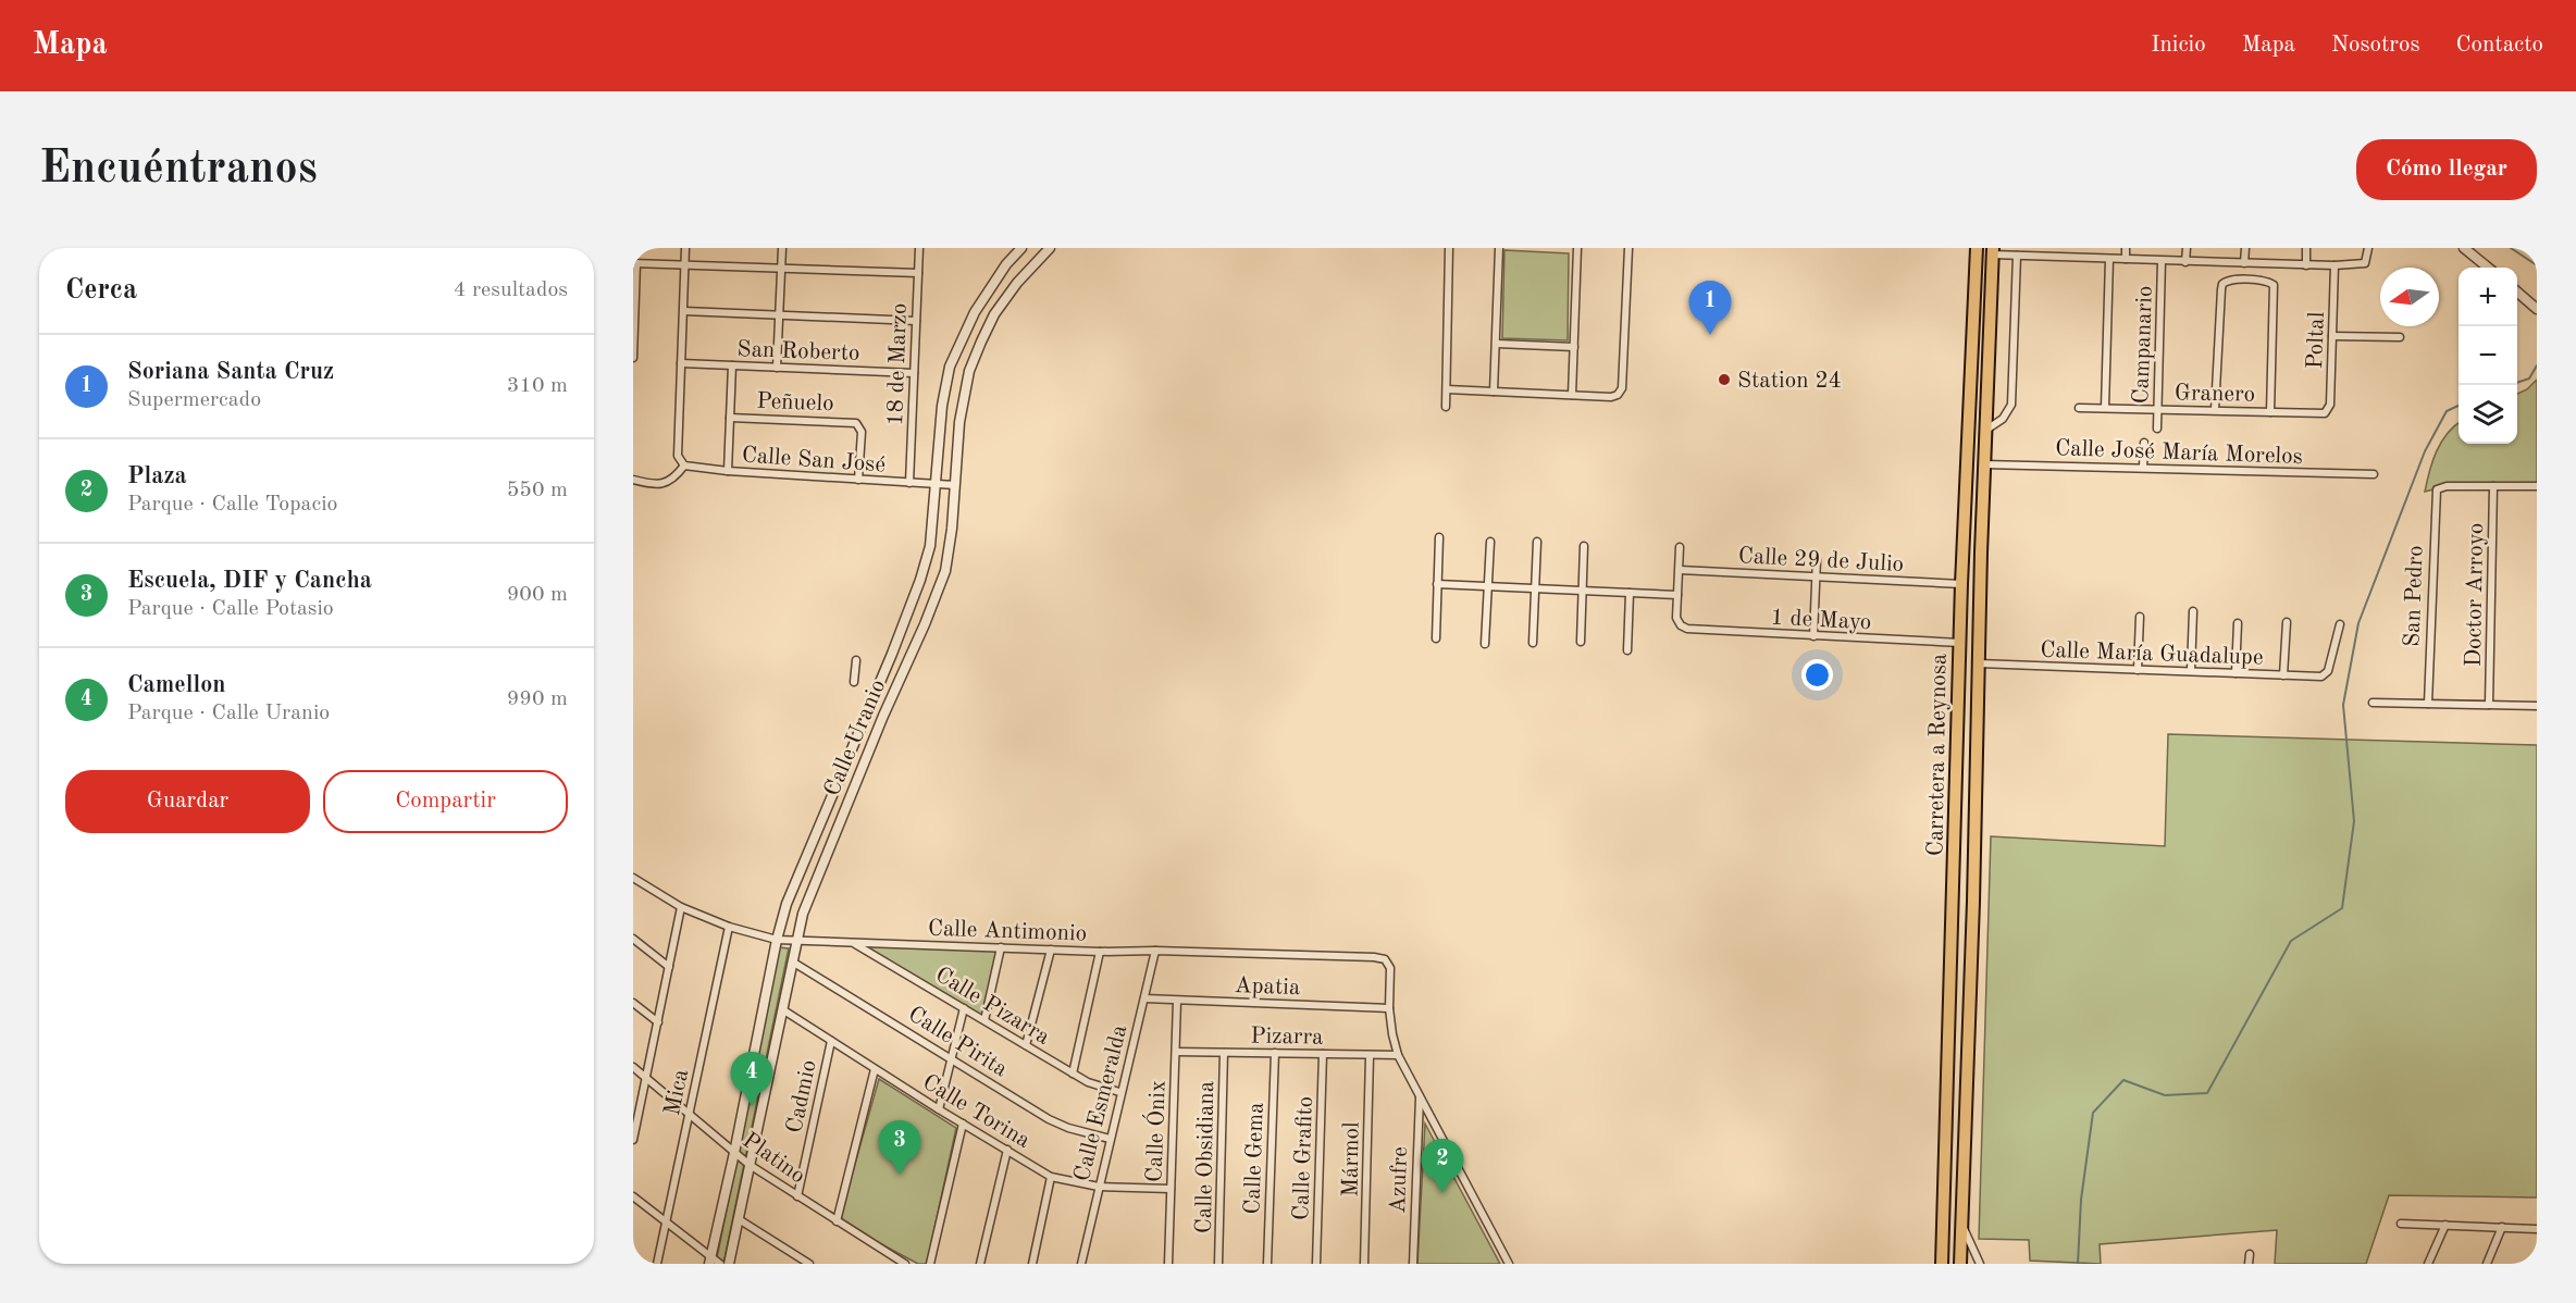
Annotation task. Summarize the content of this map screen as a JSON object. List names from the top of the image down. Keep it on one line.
{"streets":{"main road":["Carretera a Reynosa"],"street":["Poltal","Campanario","San Roberto","18 de Marzo","Granero","Peñuelo","Calle José María Morelos","Calle San José","Calle 29 de Julio","Doctor Arroyo","San Pedro","1 de Mayo","Calle María Guadalupe","Calle Uranio","Calle Antimonio","Apatia","Calle Pizarra","Pizarra","Calle Pirita","Mica","Cadmio","Calle Esmeralda","Calle Torina","Calle Ónix","Platino","Calle Obsidiana","Calle Gema","Calle Grafito","Mármol","Azufre"]},"crossings":[["Poltal","Granero"],["Campanario","Granero"],["San Roberto","18 de Marzo"],["18 de Marzo","Calle San José"],["Peñuelo","Calle San José"],["Calle José María Morelos","Carretera a Reynosa"],["Calle San José","Calle Uranio"],["Calle 29 de Julio","Carretera a Reynosa"],["Doctor Arroyo","San Pedro"],["1 de Mayo","Carretera a Reynosa"],["Calle María Guadalupe","Carretera a Reynosa"],["Calle Uranio","Calle Antimonio"],["Calle Uranio","Calle Pirita"],["Calle Uranio","Calle Torina"],["Calle Uranio","Platino"],["Calle Antimonio","Apatia"],["Calle Antimonio","Calle Pizarra"],["Calle Antimonio","Mica"],["Calle Antimonio","Calle Esmeralda"],["Apatia","Calle Esmeralda"],["Apatia","Calle Ónix"],["Calle Pizarra","Calle Esmeralda"],["Pizarra","Calle Ónix"],["Pizarra","Calle Obsidiana"],["Pizarra","Calle Gema"],["Pizarra","Calle Grafito"],["Pizarra","Mármol"],["Calle Pirita","Calle Esmeralda"],["Mica","Platino"],["Cadmio","Calle Torina"],["Cadmio","Platino"],["Calle Esmeralda","Calle Torina"],["Calle Torina","Calle Ónix"]],"places":["Station 24"],"north":"left","page":{"header":"Mapa","nav":["Inicio","Mapa","Nosotros","Contacto"],"buttons":["Cómo llegar",["Guardar","Compartir"]],"title":"Encuéntranos","heading":["Cerca","4 resultados"],"map_buttons":["+","−"],"pins":["1","4","3","2"],"list":[{"mark":"1","name":"Soriana Santa Cruz","note":"Supermercado","value":"310 m"},{"mark":"2","name":"Plaza","note":"Parque · Calle Topacio","value":"550 m"},{"mark":"3","name":"Escuela, DIF y Cancha","note":"Parque · Calle Potasio","value":"900 m"},{"mark":"4","name":"Camellon","note":"Parque · Calle Uranio","value":"990 m"}]}}
